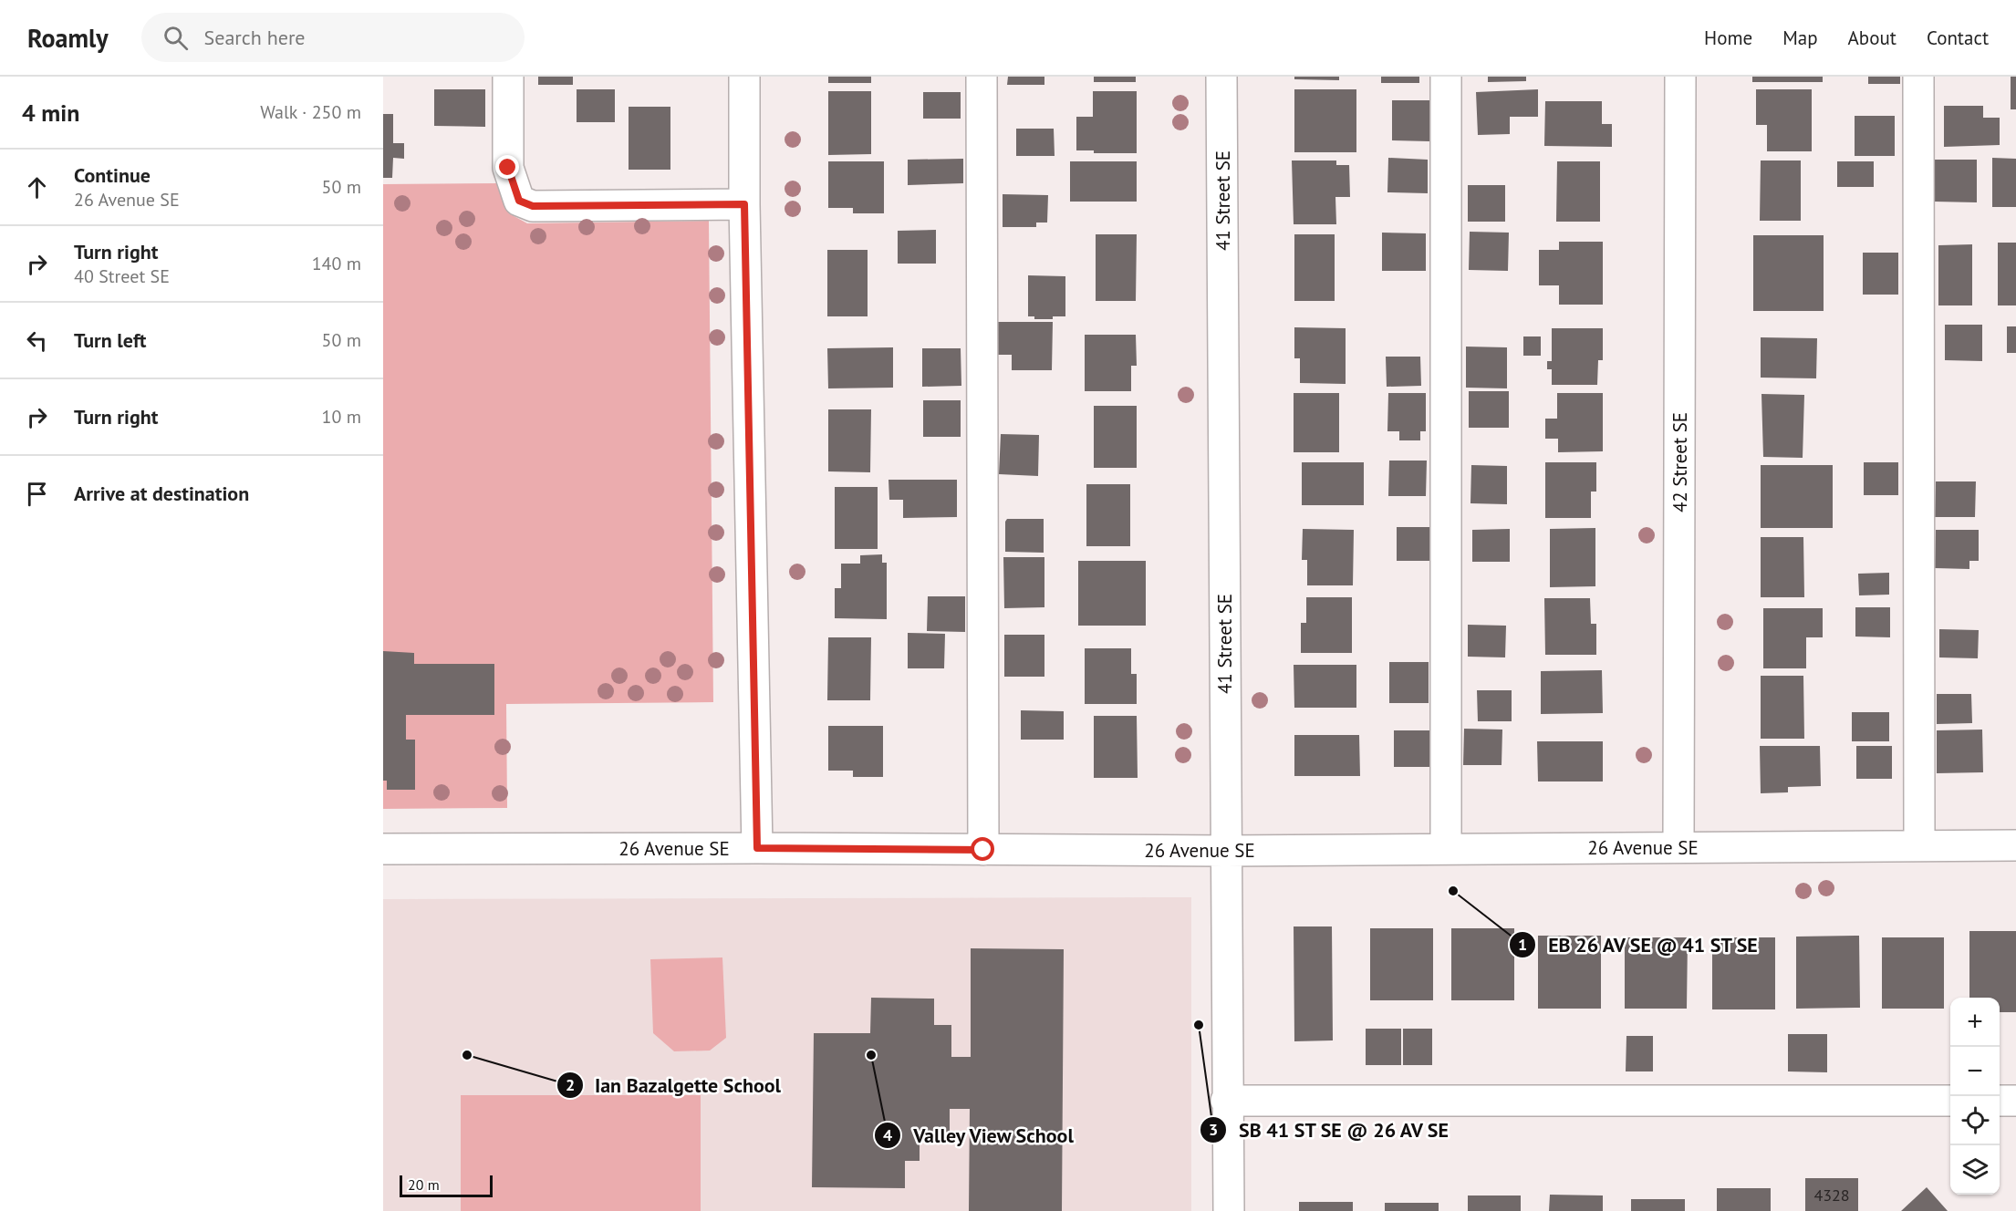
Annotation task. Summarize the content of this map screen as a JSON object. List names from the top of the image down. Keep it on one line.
{"streets":{"street":["41 Street SE","42 Street SE","26 Avenue SE"]},"crossings":[["41 Street SE","26 Avenue SE"],["42 Street SE","26 Avenue SE"]],"places":["EB 26 AV SE @ 41 ST SE","SB 41 ST SE @ 26 AV SE","Ian Bazalgette School","Valley View School"],"house_numbers":["4328"],"scale_bar":"20 m","page":{"header":"Roamly","search":"Search here","nav":["Home","Map","About","Contact"],"heading":["4 min","Walk · 250 m"],"list":[["Continue","26 Avenue SE","50 m"],["Turn right","40 Street SE","140 m"],["Turn left","50 m"],["Turn right","10 m"],"Arrive at destination"],"map_buttons":["+","−"],"scale":"20 m"}}
